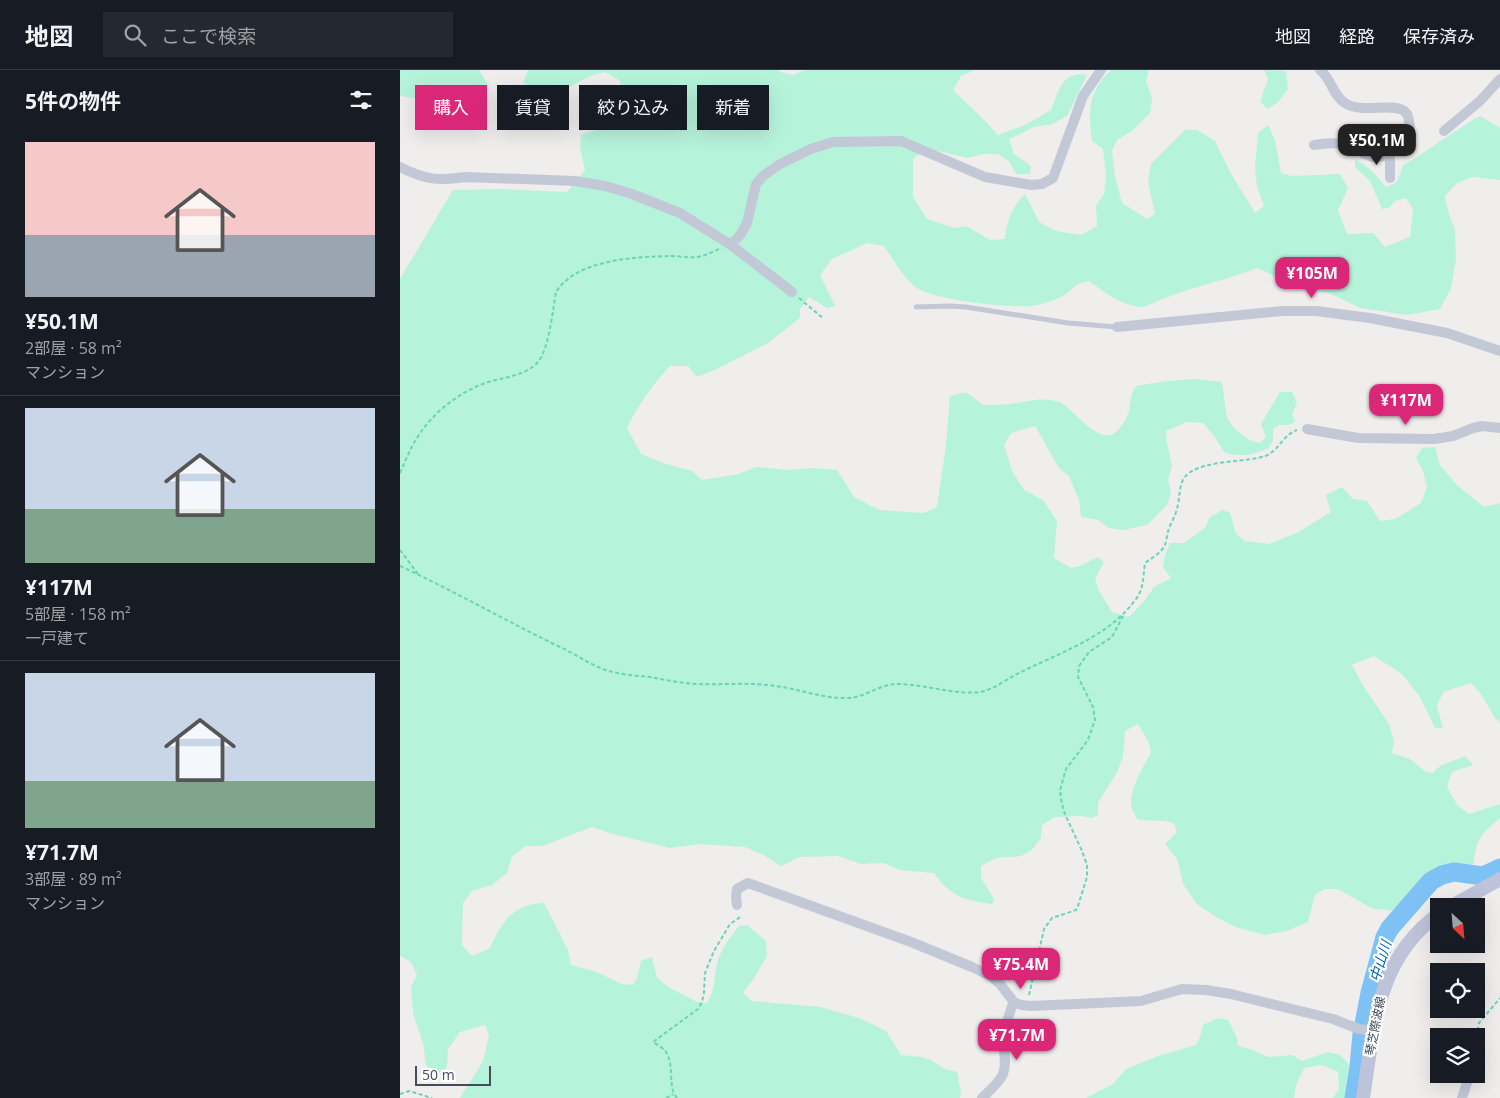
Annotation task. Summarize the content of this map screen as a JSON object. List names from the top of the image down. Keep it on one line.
{"streets":{"main road":["琴芝際波線"]},"water":["中山川"],"scale_bar":"50 m","north":"bottom right","page":{"header":"地図","search":"ここで検索","nav":["地図","経路","保存済み"],"heading":"5件の物件","chip":["購入","賃貸","絞り込み","新着"],"price":["¥50.1M","¥105M","¥117M","¥75.4M","¥71.7M"],"list":[{"name":"¥50.1M","note":"2部屋 · 58 m² · マンション"},{"name":"¥117M","note":"5部屋 · 158 m² · 一戸建て"},{"name":"¥71.7M","note":"3部屋 · 89 m² · マンション"}],"scale":"50 m"}}
